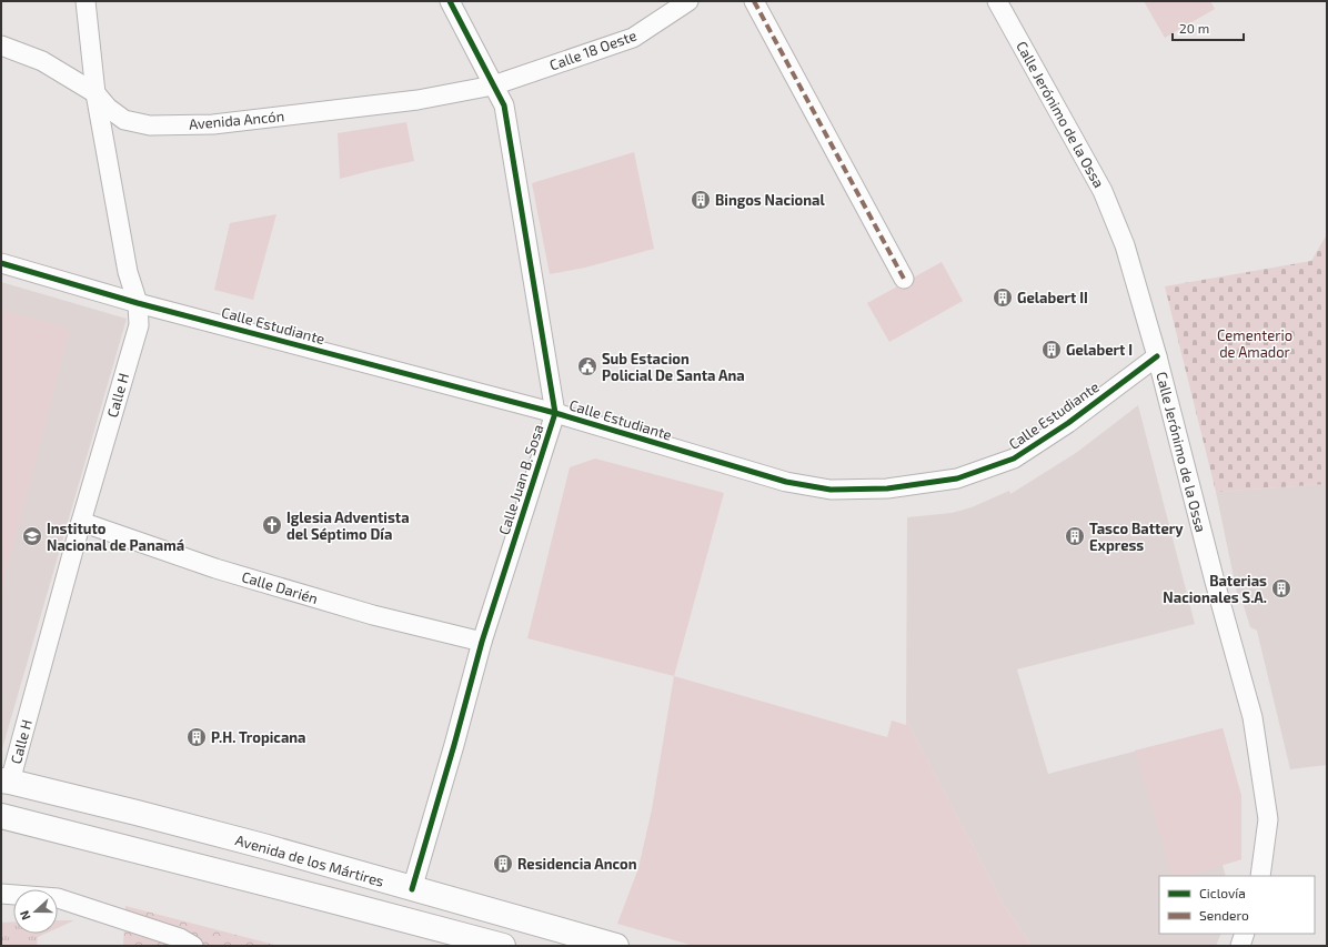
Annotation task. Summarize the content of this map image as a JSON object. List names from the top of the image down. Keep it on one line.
{"streets":{"highway":["Avenida de los Mártires"],"street":["Calle 18 Oeste","Calle Jerónimo de la Ossa","Avenida Ancón","Calle Estudiante","Calle H","Calle Juan B. Sosa","Calle Darién"]},"crossings":[["Calle 18 Oeste","Avenida Ancón"],["Calle 18 Oeste","Calle Juan B. Sosa"],["Calle Jerónimo de la Ossa","Calle Estudiante"],["Avenida Ancón","Calle H"],["Avenida Ancón","Calle Juan B. Sosa"],["Calle Estudiante","Calle H"],["Calle Estudiante","Calle Juan B. Sosa"],["Calle H","Calle Darién"],["Calle H","Avenida de los Mártires"],["Calle Juan B. Sosa","Calle Darién"],["Calle Juan B. Sosa","Avenida de los Mártires"]],"parks":["Cementerio de Amador"],"places":{"building":["Bingos Nacional","Gelabert II","Gelabert I","Tasco Battery Express","Baterias Nacionales S.A.","P.H. Tropicana","Residencia Ancon"],"public building":["Sub Estacion Policial De Santa Ana"],"church":["Iglesia Adventista del Séptimo Día"],"school or university":["Instituto Nacional de Panamá"]},"legend":["Ciclovía","Sendero"],"scale_bar":"20 m","north":"left"}
